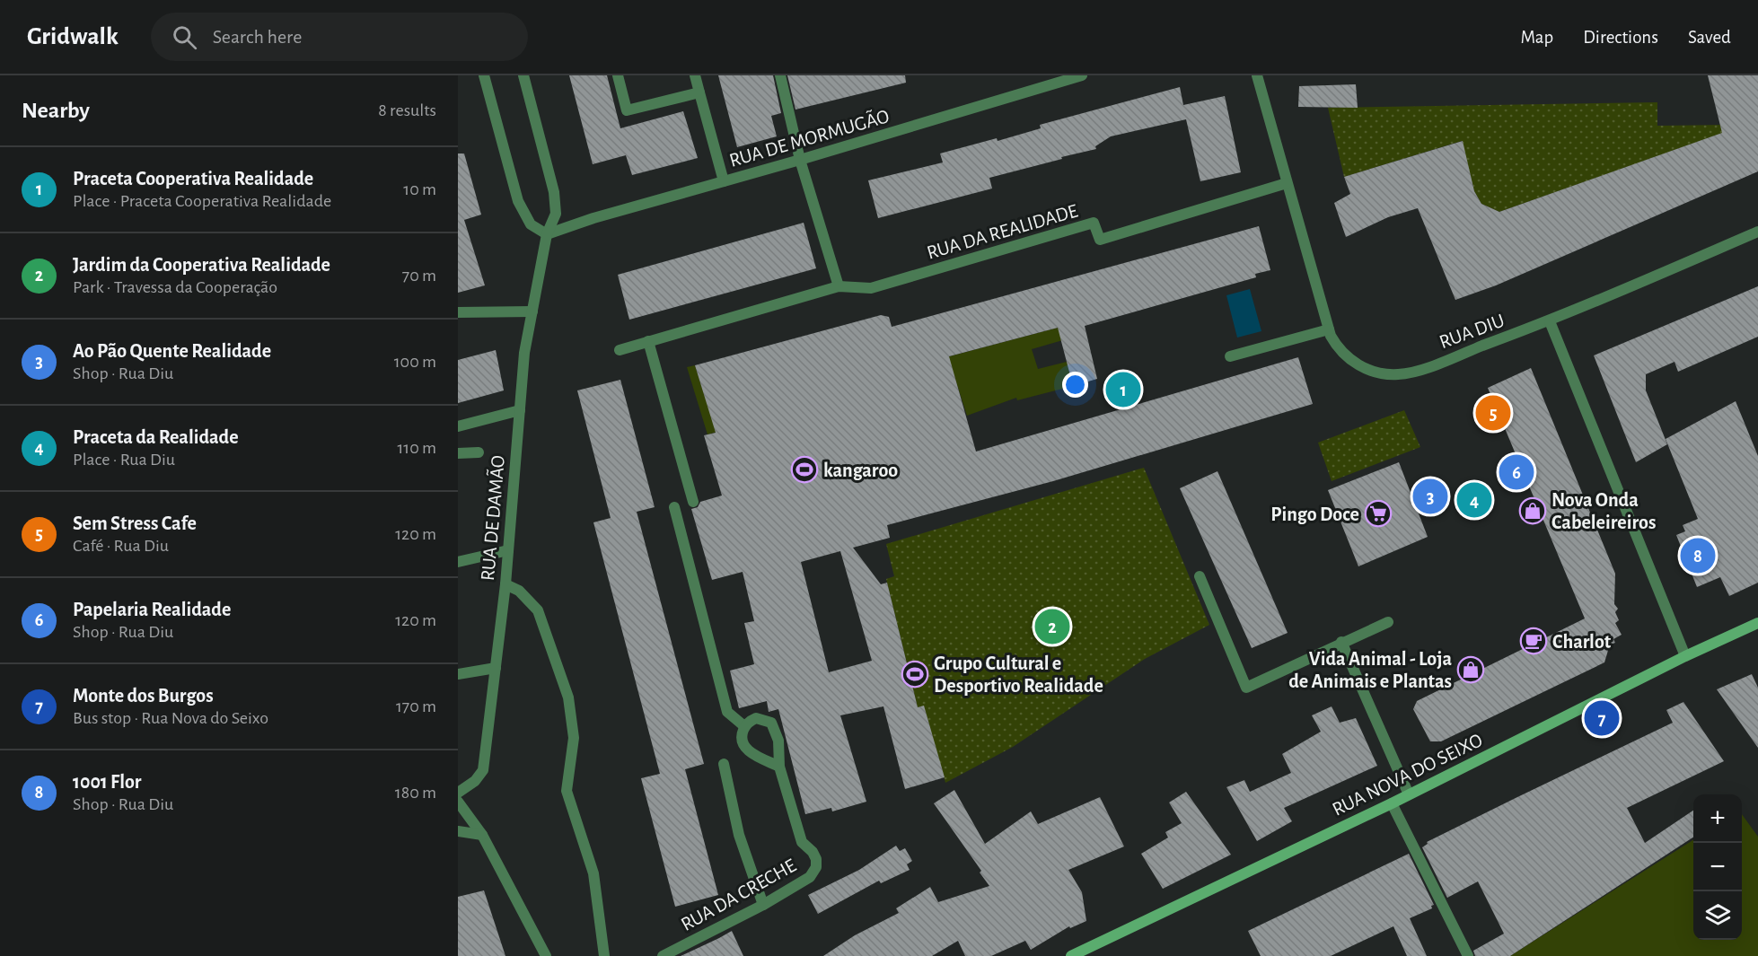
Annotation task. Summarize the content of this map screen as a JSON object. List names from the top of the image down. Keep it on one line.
{"streets":{"main road":["RUA NOVA DO SEIXO"],"street":["RUA DE MORMUGÃO","RUA DA REALIDADE","RUA DIU","RUA DE DAMÃO","RUA DA CRECHE"]},"crossings":[["RUA DE MORMUGÃO","RUA DE DAMÃO"],["RUA DA REALIDADE","RUA DIU"]],"places":{"sports":["kangaroo","Grupo Cultural e Desportivo Realidade"],"shop":["Nova Onda Cabeleireiros","Vida Animal - Loja de Animais e Plantas"],"supermarket":["Pingo Doce"],"cafe":["Charlot"]},"page":{"header":"Gridwalk","search":"Search here","nav":["Map","Directions","Saved"],"heading":["Nearby","8 results"],"list":[{"mark":"1","name":"Praceta Cooperativa Realidade","note":"Place · Praceta Cooperativa Realidade","value":"10 m"},{"mark":"2","name":"Jardim da Cooperativa Realidade","note":"Park · Travessa da Cooperação","value":"70 m"},{"mark":"3","name":"Ao Pão Quente Realidade","note":"Shop · Rua Diu","value":"100 m"},{"mark":"4","name":"Praceta da Realidade","note":"Place · Rua Diu","value":"110 m"},{"mark":"5","name":"Sem Stress Cafe","note":"Café · Rua Diu","value":"120 m"},{"mark":"6","name":"Papelaria Realidade","note":"Shop · Rua Diu","value":"120 m"},{"mark":"7","name":"Monte dos Burgos","note":"Bus stop · Rua Nova do Seixo","value":"170 m"},{"mark":"8","name":"1001 Flor","note":"Shop · Rua Diu","value":"180 m"}],"pins":["1","5","6","3","4","8","2","7"],"map_buttons":["+","−"]}}
